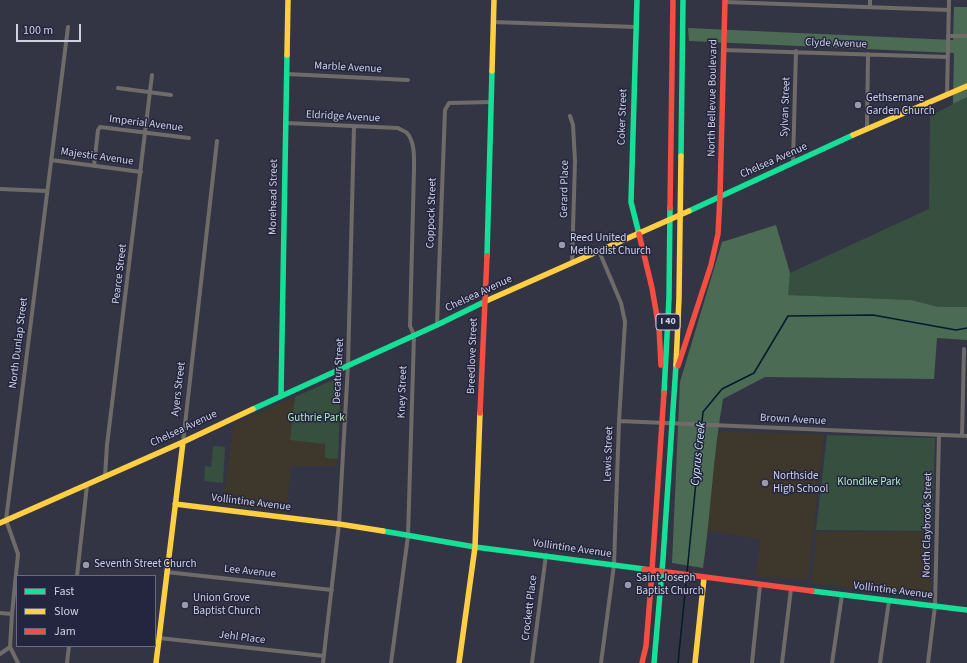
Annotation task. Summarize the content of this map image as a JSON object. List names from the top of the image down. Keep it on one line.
{"streets":{"main road":["North Bellevue Boulevard","Coker Street","Chelsea Avenue","Morehead Street","I 40","Breedlove Street","Ayers Street","Vollintine Avenue"],"street":["Clyde Avenue","Marble Avenue","Sylvan Street","Eldridge Avenue","Imperial Avenue","Majestic Avenue","Gerard Place","Coppock Street","Pearce Street","North Dunlap Street","Decatur Street","Kney Street","Brown Avenue","Lewis Street","North Claybrook Street","Lee Avenue","Crockett Place","Jehl Place"]},"crossings":[["Clyde Avenue","North Bellevue Boulevard"],["Clyde Avenue","Sylvan Street"],["Marble Avenue","Morehead Street"],["North Bellevue Boulevard","Chelsea Avenue"],["North Bellevue Boulevard","I 40"],["Sylvan Street","Chelsea Avenue"],["Eldridge Avenue","Morehead Street"],["Eldridge Avenue","Decatur Street"],["Eldridge Avenue","Kney Street"],["Coker Street","Chelsea Avenue"],["Coker Street","I 40"],["Imperial Avenue","Majestic Avenue"],["Imperial Avenue","Pearce Street"],["Majestic Avenue","Pearce Street"],["Majestic Avenue","North Dunlap Street"],["Chelsea Avenue","Gerard Place"],["Chelsea Avenue","Morehead Street"],["Chelsea Avenue","Coppock Street"],["Chelsea Avenue","Pearce Street"],["Chelsea Avenue","North Dunlap Street"],["Chelsea Avenue","Breedlove Street"],["Chelsea Avenue","Decatur Street"],["Chelsea Avenue","Ayers Street"],["Chelsea Avenue","Kney Street"],["Chelsea Avenue","Lewis Street"],["Coppock Street","Breedlove Street"],["Breedlove Street","Vollintine Avenue"],["Decatur Street","Vollintine Avenue"],["Decatur Street","Lee Avenue"],["Decatur Street","Jehl Place"],["Ayers Street","Vollintine Avenue"],["Ayers Street","Lee Avenue"],["Ayers Street","Jehl Place"],["Kney Street","Vollintine Avenue"],["Brown Avenue","Lewis Street"],["Brown Avenue","North Claybrook Street"],["Lewis Street","Vollintine Avenue"],["Vollintine Avenue","North Claybrook Street"],["Vollintine Avenue","Crockett Place"]],"water":["Cyprus Creek"],"parks":["Guthrie Park","Klondike Park"],"places":["Gethsemane Garden Church","Reed United Methodist Church","Northside High School","Seventh Street Church","Saint Joseph Baptist Church","Union Grove Baptist Church"],"legend":["Fast","Slow","Jam"],"scale_bar":"100 m"}
